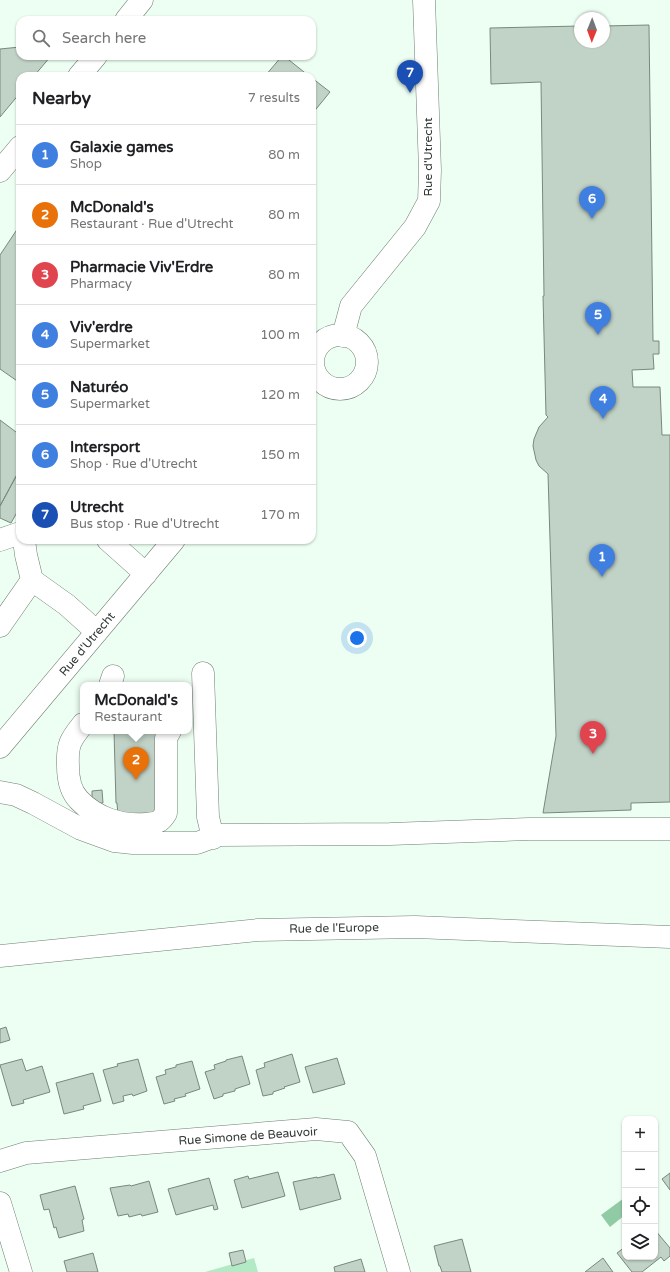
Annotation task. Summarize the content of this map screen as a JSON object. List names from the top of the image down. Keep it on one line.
{"streets":{"street":["Rue d'Utrecht","Rue de l'Europe","Rue Simone de Beauvoir"]},"north":"bottom","page":{"search":"Search here","pins":["7","6","5","4","1","3","2"],"heading":["Nearby","7 results"],"list":[{"mark":"1","name":"Galaxie games","note":"Shop","value":"80 m"},{"mark":"2","name":"McDonald's","note":"Restaurant · Rue d'Utrecht","value":"80 m"},{"mark":"3","name":"Pharmacie Viv'Erdre","note":"Pharmacy","value":"80 m"},{"mark":"4","name":"Viv'erdre","note":"Supermarket","value":"100 m"},{"mark":"5","name":"Naturéo","note":"Supermarket","value":"120 m"},{"mark":"6","name":"Intersport","note":"Shop · Rue d'Utrecht","value":"150 m"},{"mark":"7","name":"Utrecht","note":"Bus stop · Rue d'Utrecht","value":"170 m"}],"popup":["McDonald's","Restaurant"],"map_buttons":["+","−"]}}
